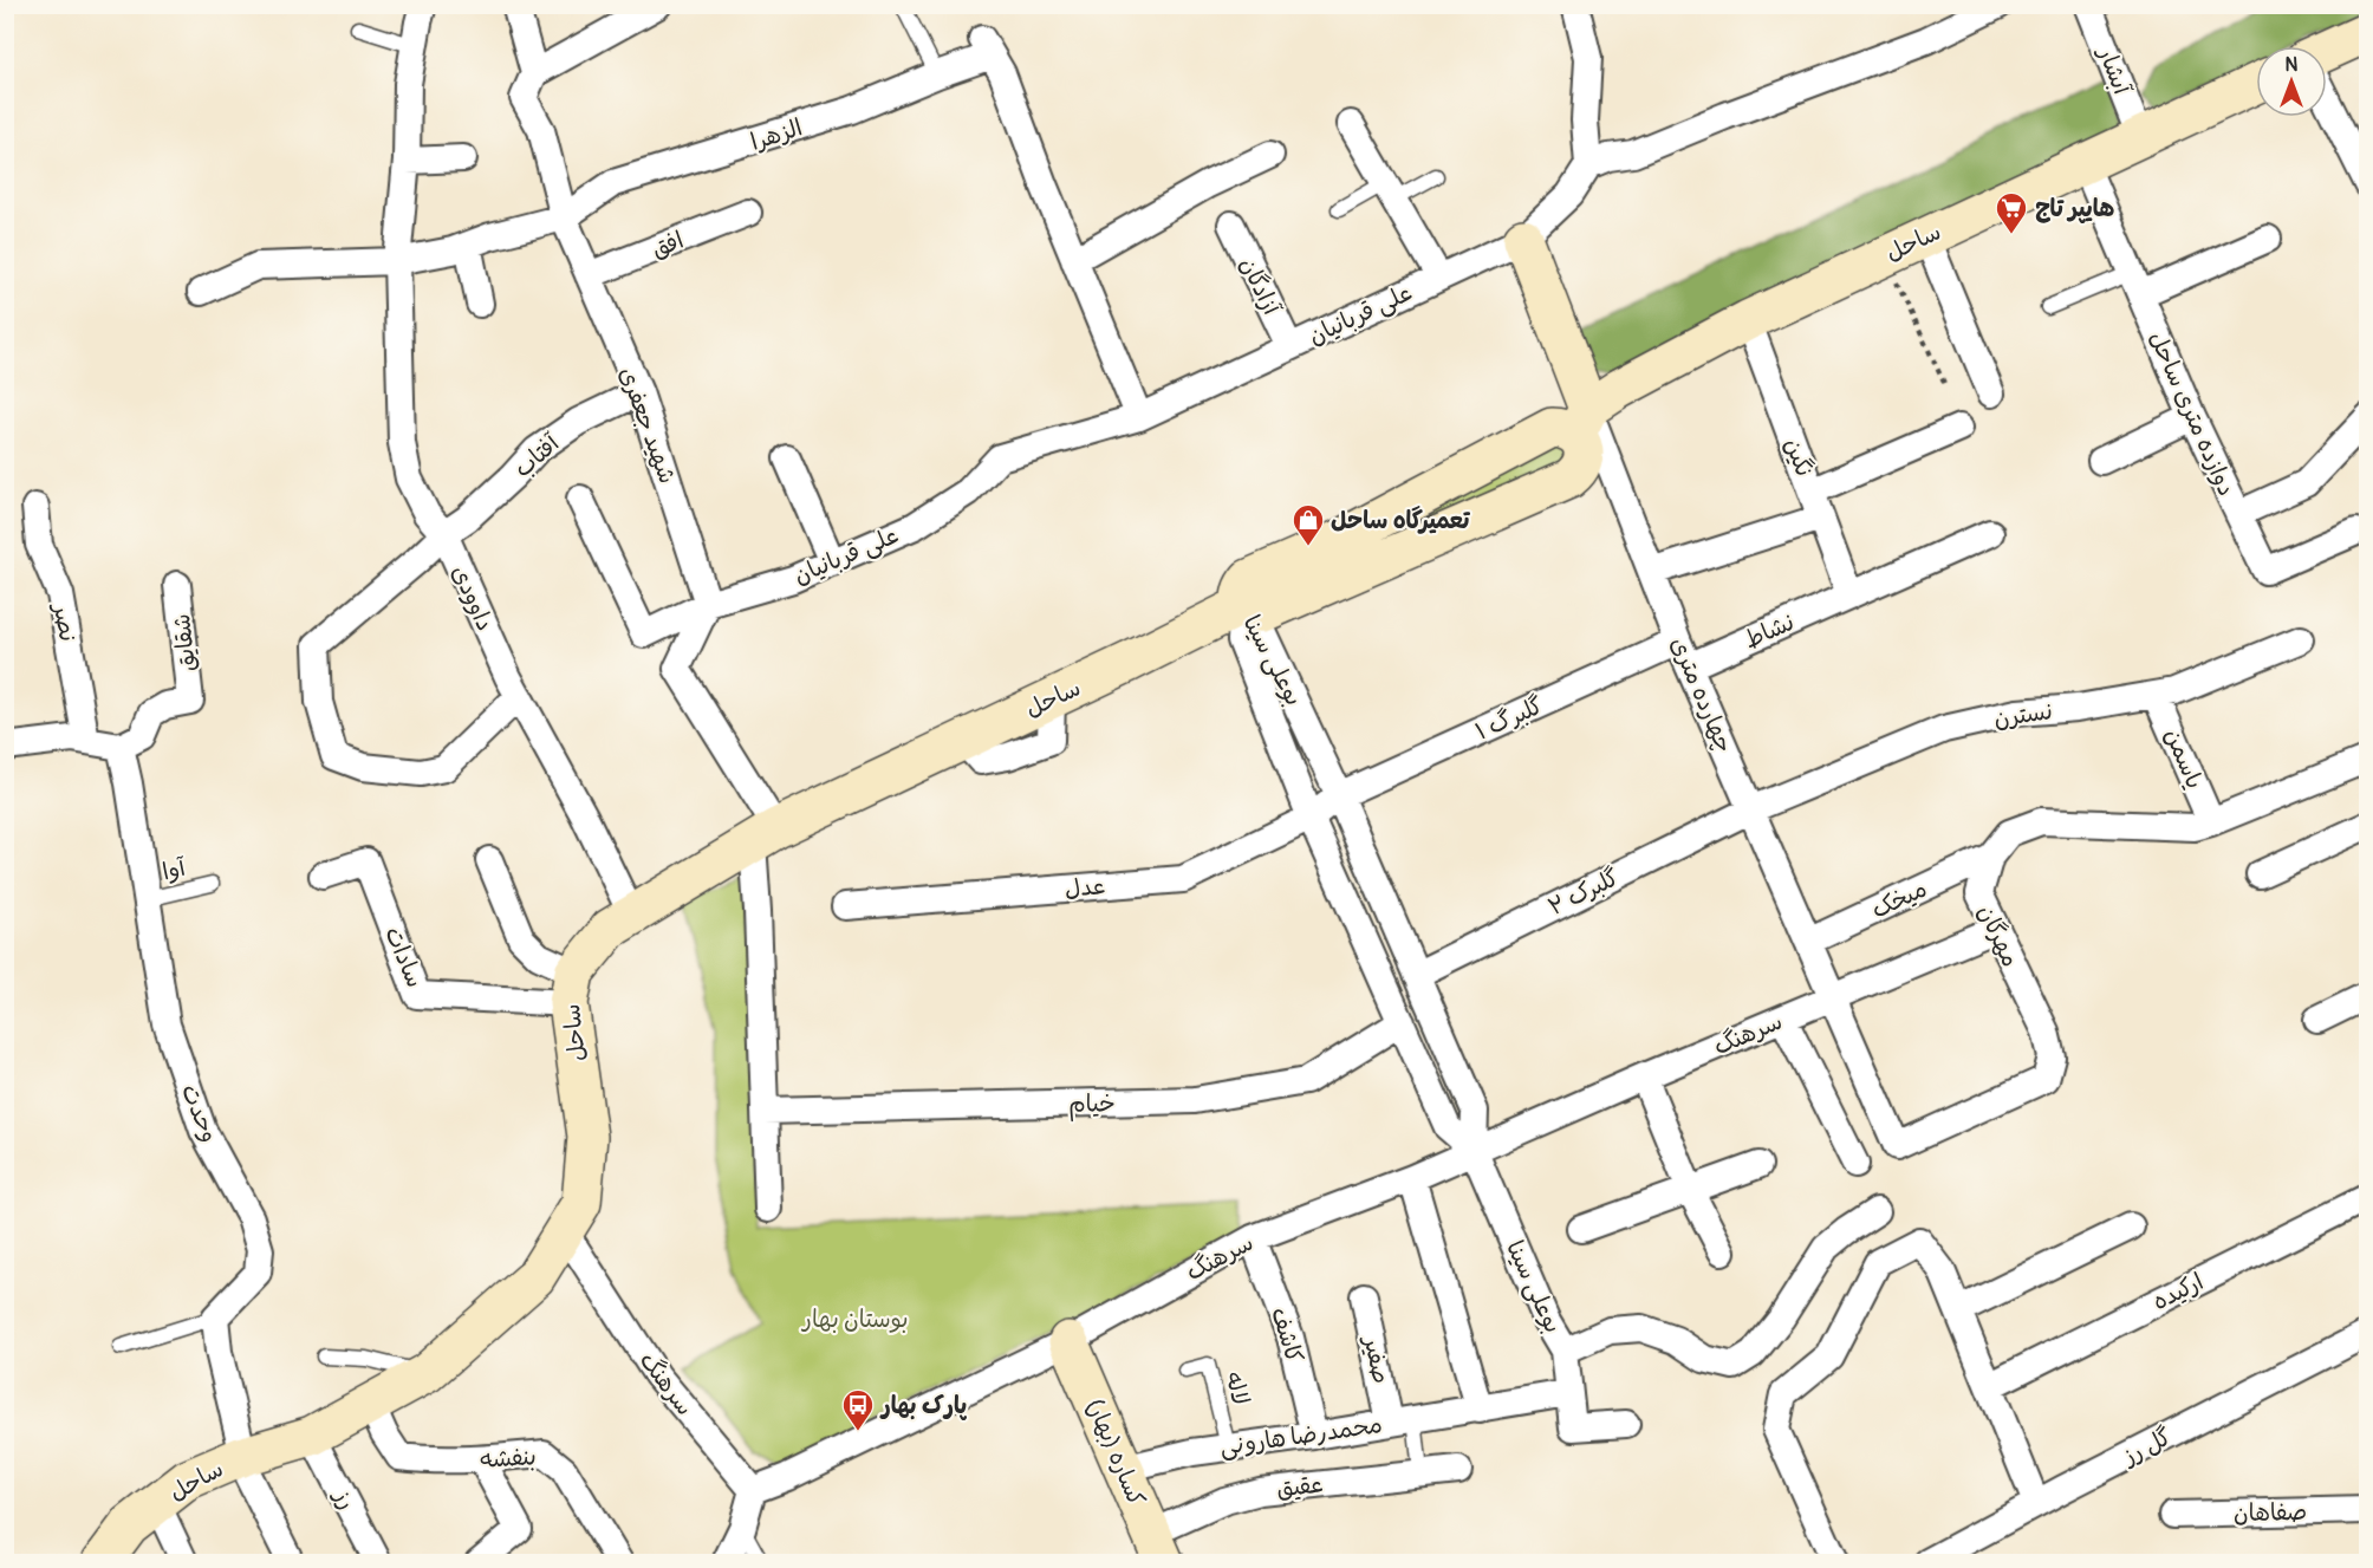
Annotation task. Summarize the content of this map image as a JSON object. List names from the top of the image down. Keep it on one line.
{"streets":{"street":["آبشار","الزهرا","ساحل","افق","آزادگان","علی قربانیان","دوازده متری ساحل","شهید جعفری","آفتاب","نگین","داوودی","نصر","نشاط","شقایق","بوعلی سینا","چهارده متری","نسترن","گلبرگ ۱","یاسمن","عدل","گلبرک ۲","میخک","مهرگان","سادات","سرهنگ","خیام","وحدت","ارکیده","کاشف","صفیر","محمدرضا هارونی","گل رز","کساره (بهار)","بنفشه","عقیق","رز","صفاهان"],"lane":["آوا","لاله"]},"crossings":[["آبشار","ساحل"],["الزهرا","علی قربانیان"],["الزهرا","شهید جعفری"],["ساحل","دوازده متری ساحل"],["ساحل","نگین"],["ساحل","داوودی"],["ساحل","بوعلی سینا"],["ساحل","چهارده متری"],["ساحل","سادات"],["ساحل","سرهنگ"],["ساحل","بنفشه"],["ساحل","رز"],["افق","شهید جعفری"],["آزادگان","علی قربانیان"],["علی قربانیان","شهید جعفری"],["علی قربانیان","چهارده متری"],["شهید جعفری","آفتاب"],["آفتاب","داوودی"],["نگین","نشاط"],["نشاط","چهارده متری"],["نشاط","گلبرگ ۱"],["شقایق","وحدت"],["بوعلی سینا","گلبرگ ۱"],["بوعلی سینا","عدل"],["بوعلی سینا","گلبرک ۲"],["بوعلی سینا","سرهنگ"],["بوعلی سینا","خیام"],["بوعلی سینا","محمدرضا هارونی"],["چهارده متری","نسترن"],["چهارده متری","گلبرگ ۱"],["چهارده متری","گلبرک ۲"],["چهارده متری","میخک"],["چهارده متری","مهرگان"],["چهارده متری","سرهنگ"],["نسترن","یاسمن"],["نسترن","گلبرک ۲"],["گلبرگ ۱","عدل"],["یاسمن","مهرگان"],["آوا","وحدت"],["میخک","مهرگان"],["مهرگان","سرهنگ"],["سرهنگ","کاشف"],["سرهنگ","کساره (بهار)"],["کاشف","محمدرضا هارونی"],["صفیر","محمدرضا هارونی"],["لاله","محمدرضا هارونی"],["محمدرضا هارونی","کساره (بهار)"],["کساره (بهار)","عقیق"]],"parks":["بوستان بهار"],"places":{"supermarket":["هایپر تاج"],"shop":["تعمیرگاه ساحل"],"bus stop":["پارک بهار"]},"north":"top"}
